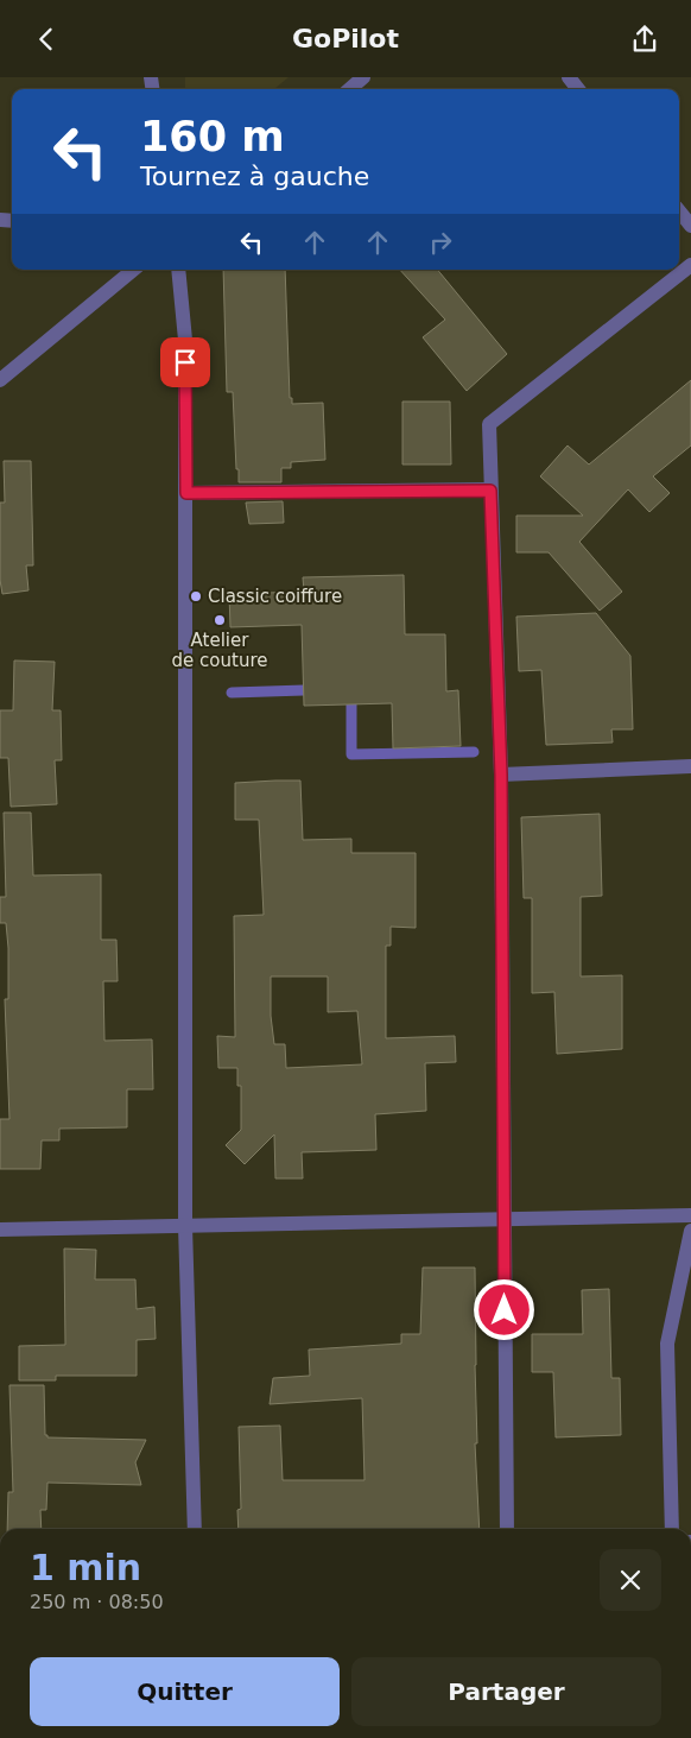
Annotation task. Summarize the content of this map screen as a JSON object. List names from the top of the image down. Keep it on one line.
{"places":["Classic coiffure","Atelier de couture"],"page":{"header":"GoPilot","turn":["160 m","Tournez à gauche"],"heading":["1 min","250 m · 08:50"],"buttons":["Quitter","Partager"]}}
